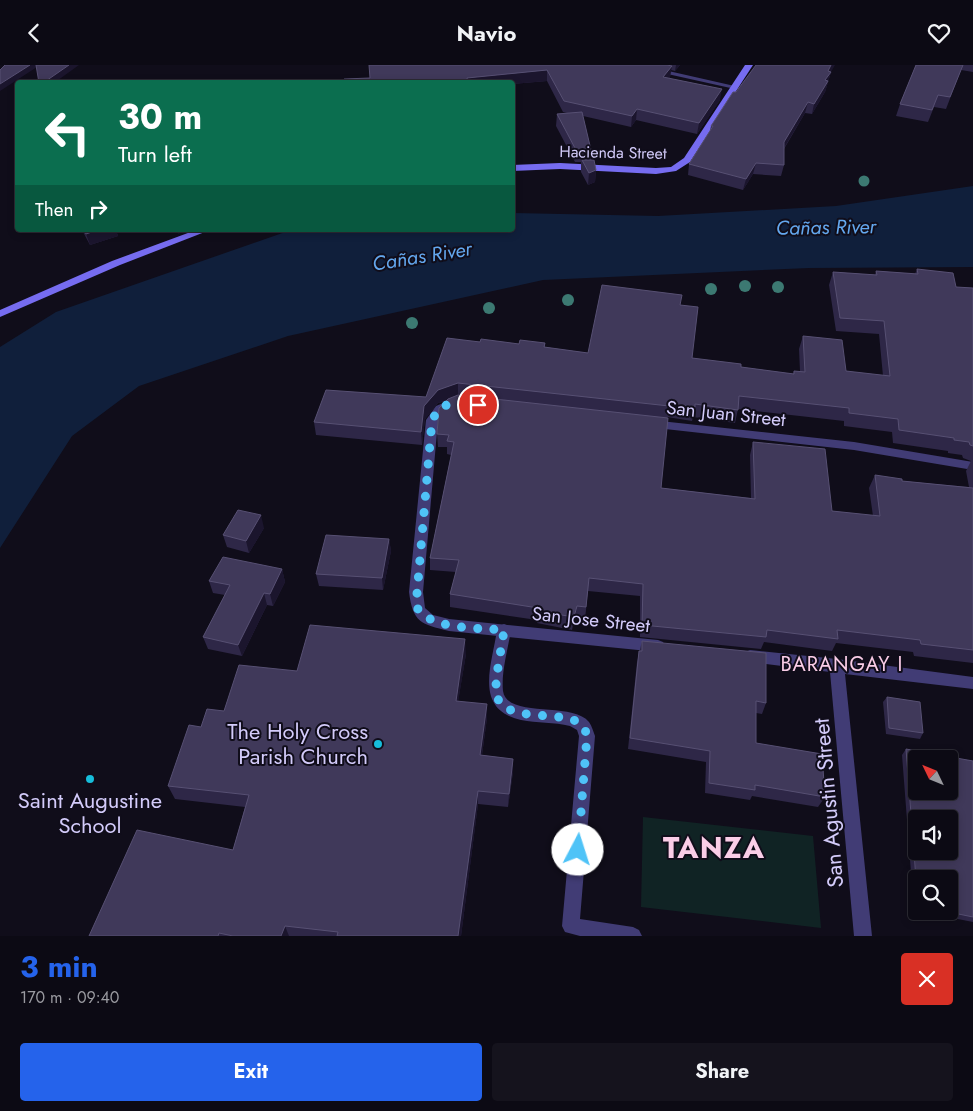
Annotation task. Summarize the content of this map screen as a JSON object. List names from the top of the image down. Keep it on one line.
{"streets":{"street":["Hacienda Street","San Juan Street","San Jose Street","San Agustin Street"]},"districts":["BARANGAY I","TANZA"],"water":["Cañas River"],"places":["The Holy Cross Parish Church","Saint Augustine School"],"north":"top left","page":{"header":"Navio","turn":["30 m","Turn left"],"then":"Then","heading":["3 min","170 m · 09:40"],"buttons":["Exit","Share"]}}
